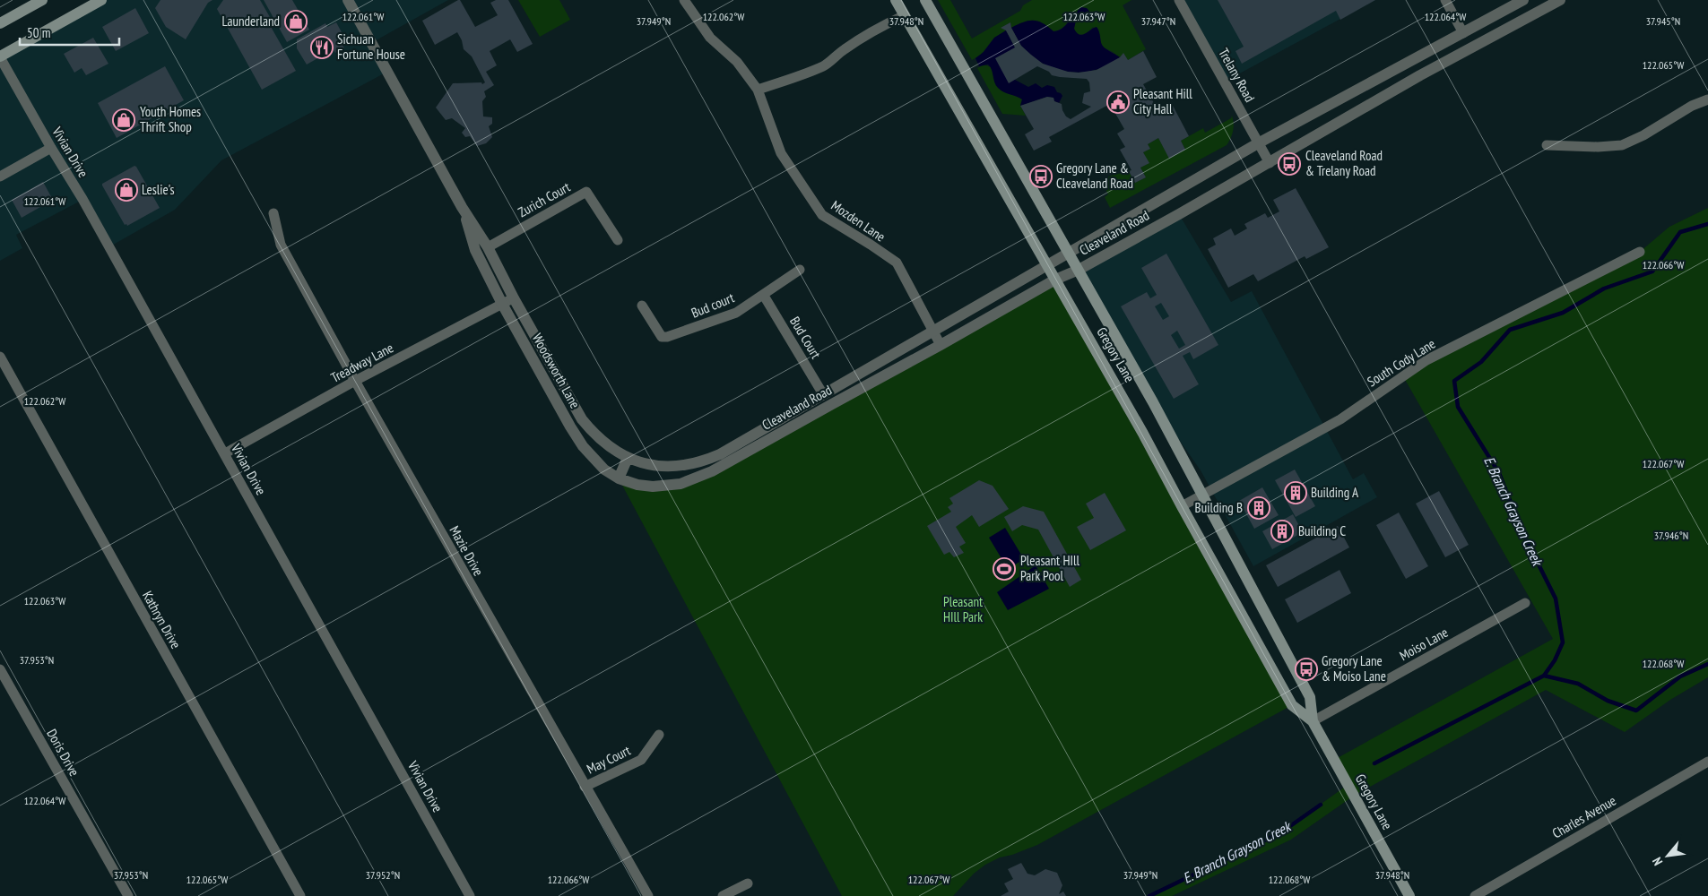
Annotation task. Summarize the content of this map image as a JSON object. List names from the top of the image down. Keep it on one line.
{"streets":{"main road":["Gregory Lane"],"street":["Trelany Road","Vivian Drive","Zurich Court","Mozden Lane","Cleaveland Road","Bud court","Bud Court","Treadway Lane","South Cody Lane","Woodsworth Lane","Mazie Drive","Kathryn Drive","Moiso Lane","Doris Drive","May Court","Charles Avenue"]},"crossings":[["Trelany Road","Cleaveland Road"],["Vivian Drive","Treadway Lane"],["Zurich Court","Woodsworth Lane"],["Mozden Lane","Cleaveland Road"],["Cleaveland Road","Bud Court"],["Cleaveland Road","Gregory Lane"],["Cleaveland Road","Woodsworth Lane"],["Bud court","Bud Court"],["Gregory Lane","South Cody Lane"],["Gregory Lane","Moiso Lane"],["Treadway Lane","Woodsworth Lane"],["Treadway Lane","Mazie Drive"],["Mazie Drive","May Court"]],"water":["E. Branch Grayson Creek"],"parks":["Pleasant HIll Park"],"places":{"shop":["Launderland","Youth Homes Thrift Shop","Leslie's"],"restaurant":["Sichuan Fortune House"],"public building":["Pleasant Hill City Hall"],"bus stop":["Cleaveland Road & Trelany Road","Gregory Lane & Cleaveland Road","Gregory Lane & Moiso Lane"],"building":["Building A","Building B","Building C"],"sports":["Pleasant HIll Park Pool"]},"scale_bar":"50 m","north":"bottom left","coordinates":["122.064°W","122.061°W","122.062°W","122.063°W","37.949°N","37.948°N","37.947°N","37.945°N","122.065°W","122.066°W","122.067°W","37.946°N","37.953°N","122.068°W","37.952°N"]}
